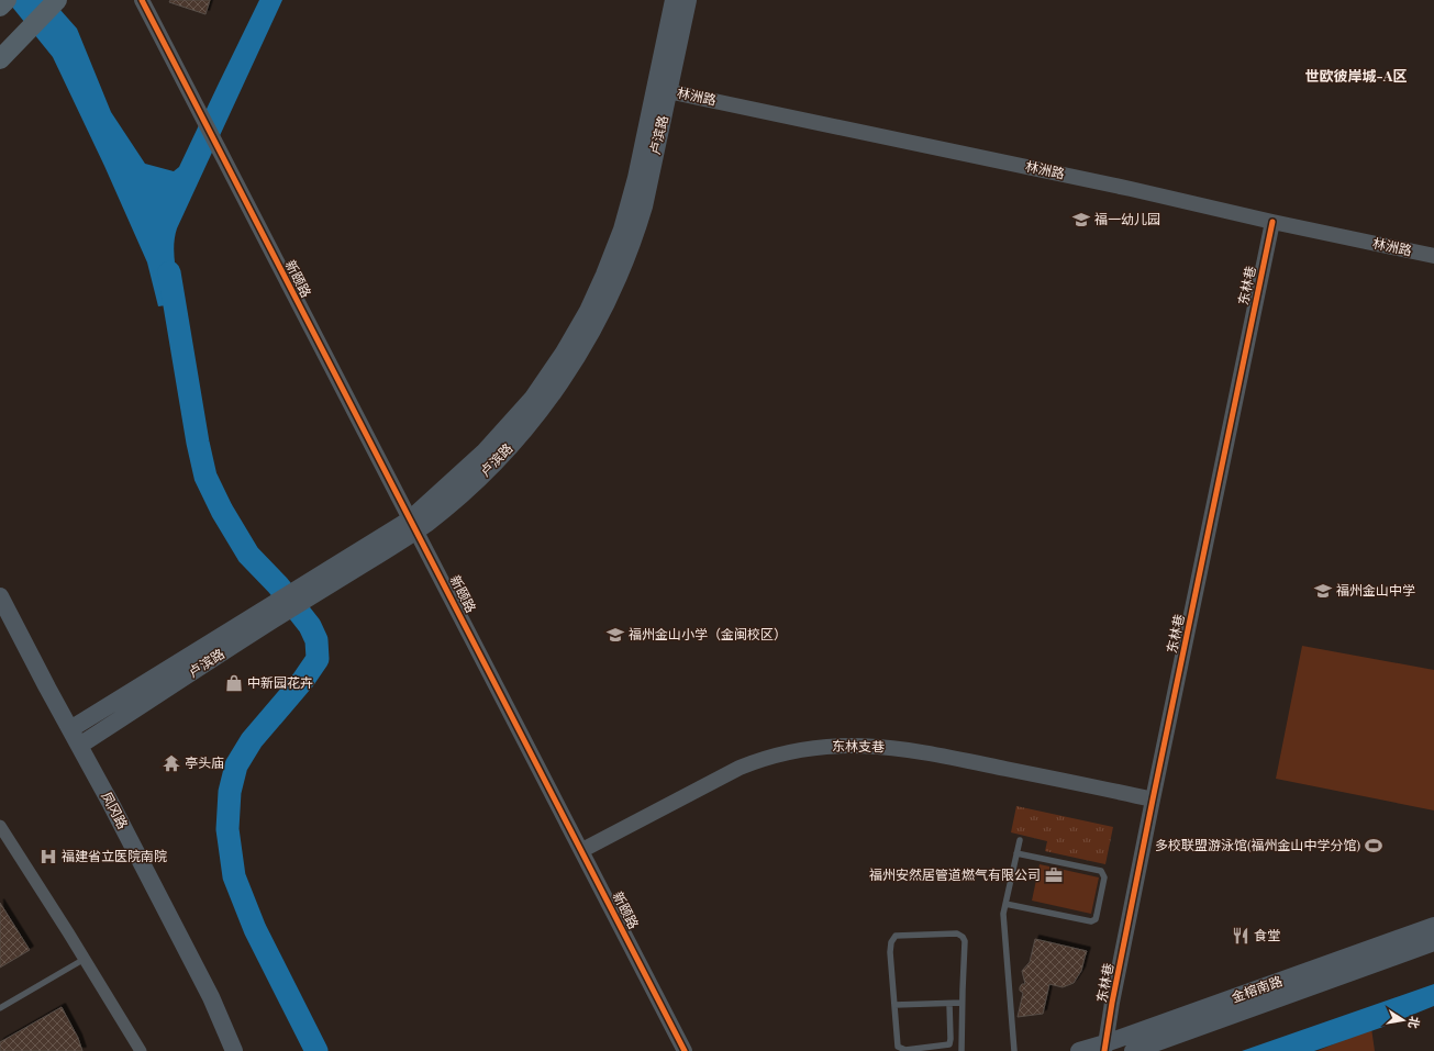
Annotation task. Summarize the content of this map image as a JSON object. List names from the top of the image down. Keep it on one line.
{"streets":{"main road":["卢滨路","凤冈路","金榕南路"],"street":["林洲路","新颐路","东林巷","东林支巷"]},"crossings":[["林洲路","卢滨路"],["林洲路","东林巷"],["卢滨路","新颐路"],["卢滨路","凤冈路"],["新颐路","东林支巷"],["东林巷","东林支巷"],["东林巷","金榕南路"]],"districts":["世欧彼岸城-A区"],"places":{"school or university":["福一幼儿园","福州金山中学","福州金山小学（金闽校区）"],"shop":["中新园花卉"],"temple":["亭头庙"],"sports":["多校联盟游泳馆(福州金山中学分馆)"],"hospital":["福建省立医院南院"],"office":["福州安然居管道燃气有限公司"],"restaurant":["食堂"]},"north":"right"}
